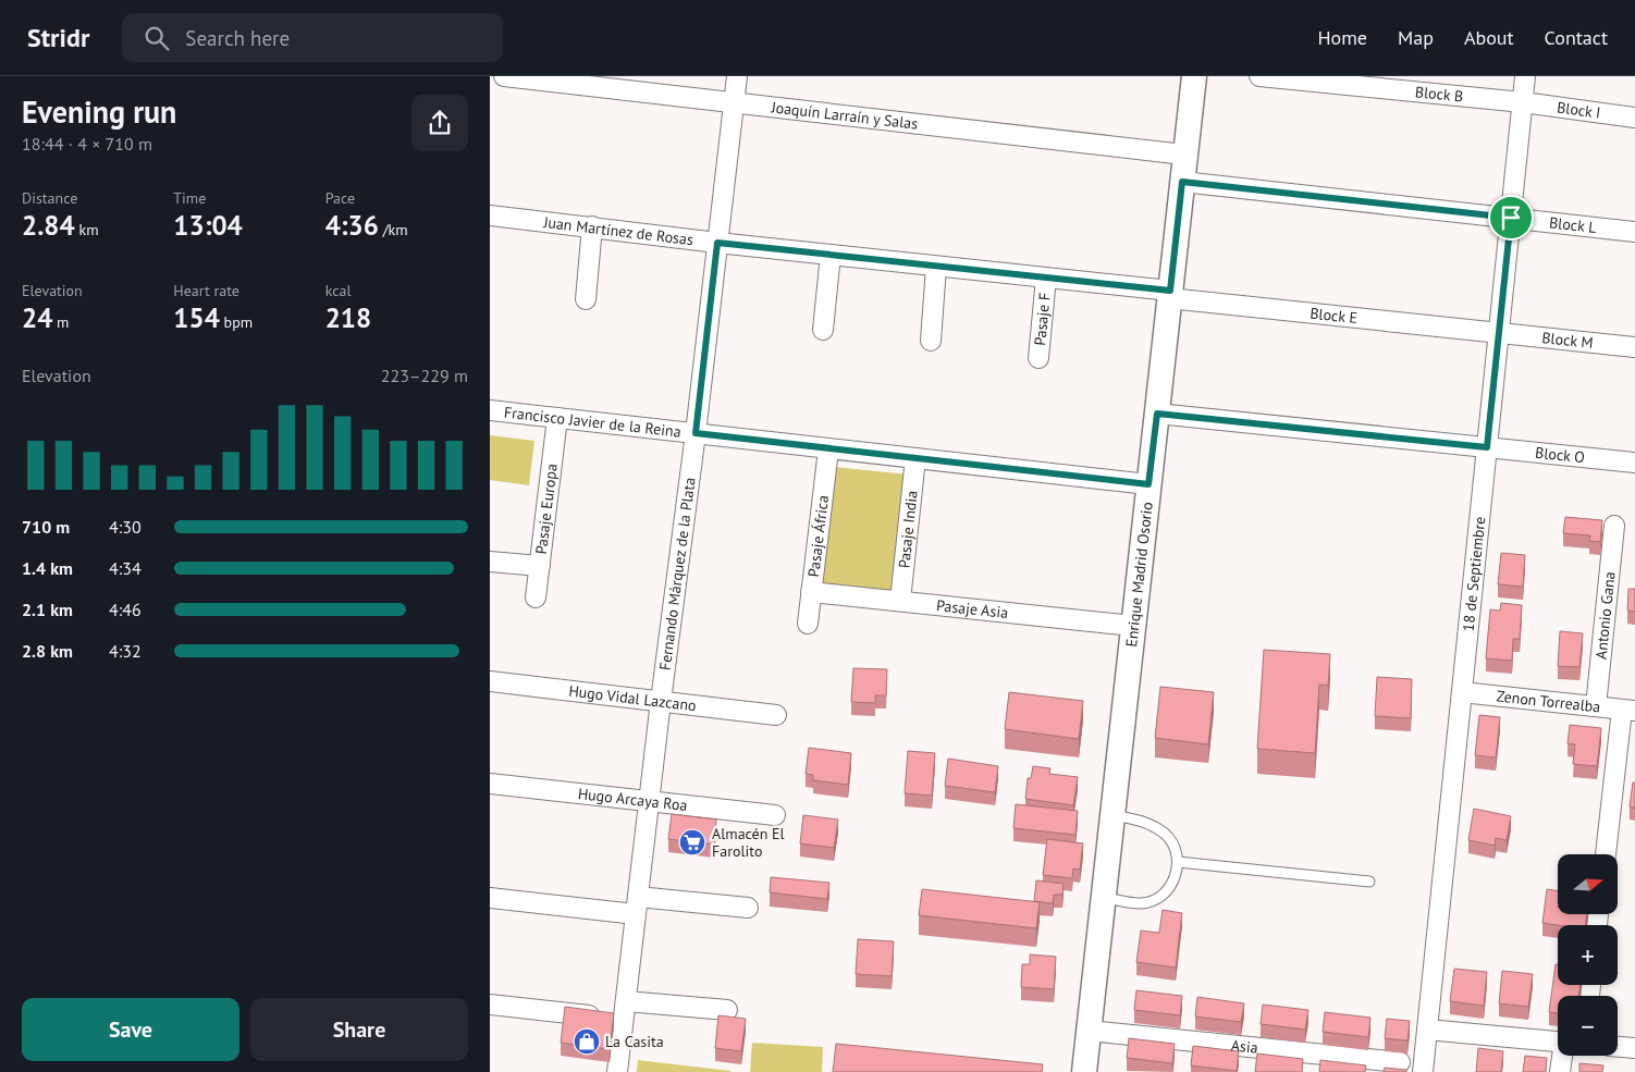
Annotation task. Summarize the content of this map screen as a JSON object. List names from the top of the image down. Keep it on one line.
{"streets":{"street":["Block B","Block I","Joaquín Larraín y Salas","Block L","Juan Martínez de Rosas","Block E","Pasaje F","Block M","Francisco Javier de la Reina","Block O","Pasaje Europa","Pasaje India","Pasaje África","Enrique Madrid Osorio","Fernando Márquez de la Plata","18 de Septiembre","Pasaje Asia","Antonio Gana","Hugo Vidal Lazcano","Zenon Torrealba","Hugo Arcaya Roa","Asia"]},"crossings":[["Block B","Block I"],["Block B","18 de Septiembre"],["Block I","18 de Septiembre"],["Joaquín Larraín y Salas","Enrique Madrid Osorio"],["Joaquín Larraín y Salas","Fernando Márquez de la Plata"],["Block L","Enrique Madrid Osorio"],["Block L","18 de Septiembre"],["Juan Martínez de Rosas","Block E"],["Juan Martínez de Rosas","Pasaje F"],["Juan Martínez de Rosas","Enrique Madrid Osorio"],["Juan Martínez de Rosas","Fernando Márquez de la Plata"],["Block E","Block M"],["Block E","Enrique Madrid Osorio"],["Block E","18 de Septiembre"],["Block M","18 de Septiembre"],["Francisco Javier de la Reina","Pasaje Europa"],["Francisco Javier de la Reina","Pasaje India"],["Francisco Javier de la Reina","Pasaje África"],["Francisco Javier de la Reina","Enrique Madrid Osorio"],["Francisco Javier de la Reina","Fernando Márquez de la Plata"],["Block O","Enrique Madrid Osorio"],["Block O","18 de Septiembre"],["Pasaje India","Pasaje Asia"],["Pasaje África","Pasaje Asia"],["Enrique Madrid Osorio","Pasaje Asia"],["Enrique Madrid Osorio","Asia"],["Fernando Márquez de la Plata","Hugo Vidal Lazcano"],["Fernando Márquez de la Plata","Hugo Arcaya Roa"],["18 de Septiembre","Zenon Torrealba"],["Antonio Gana","Zenon Torrealba"]],"places":{"supermarket":["Almacén El Farolito"],"shop":["La Casita"]},"north":"right","page":{"header":"Stridr","search":"Search here","nav":["Home","Map","About","Contact"],"heading":["Evening run","18:44 · 4 × 710 m"],"stats":[["Distance","2.84 km"],["Time","13:04"],["Pace","4:36 /km"],["Elevation","24 m"],["Heart rate","154 bpm"],["kcal","218"]],"chart":["Elevation","223–229 m"],"list":[{"name":"710 m","note":"4:30"},{"name":"1.4 km","note":"4:34"},{"name":"2.1 km","note":"4:46"},{"name":"2.8 km","note":"4:32"}],"map_buttons":["+","−"],"buttons":["Save","Share"]}}
